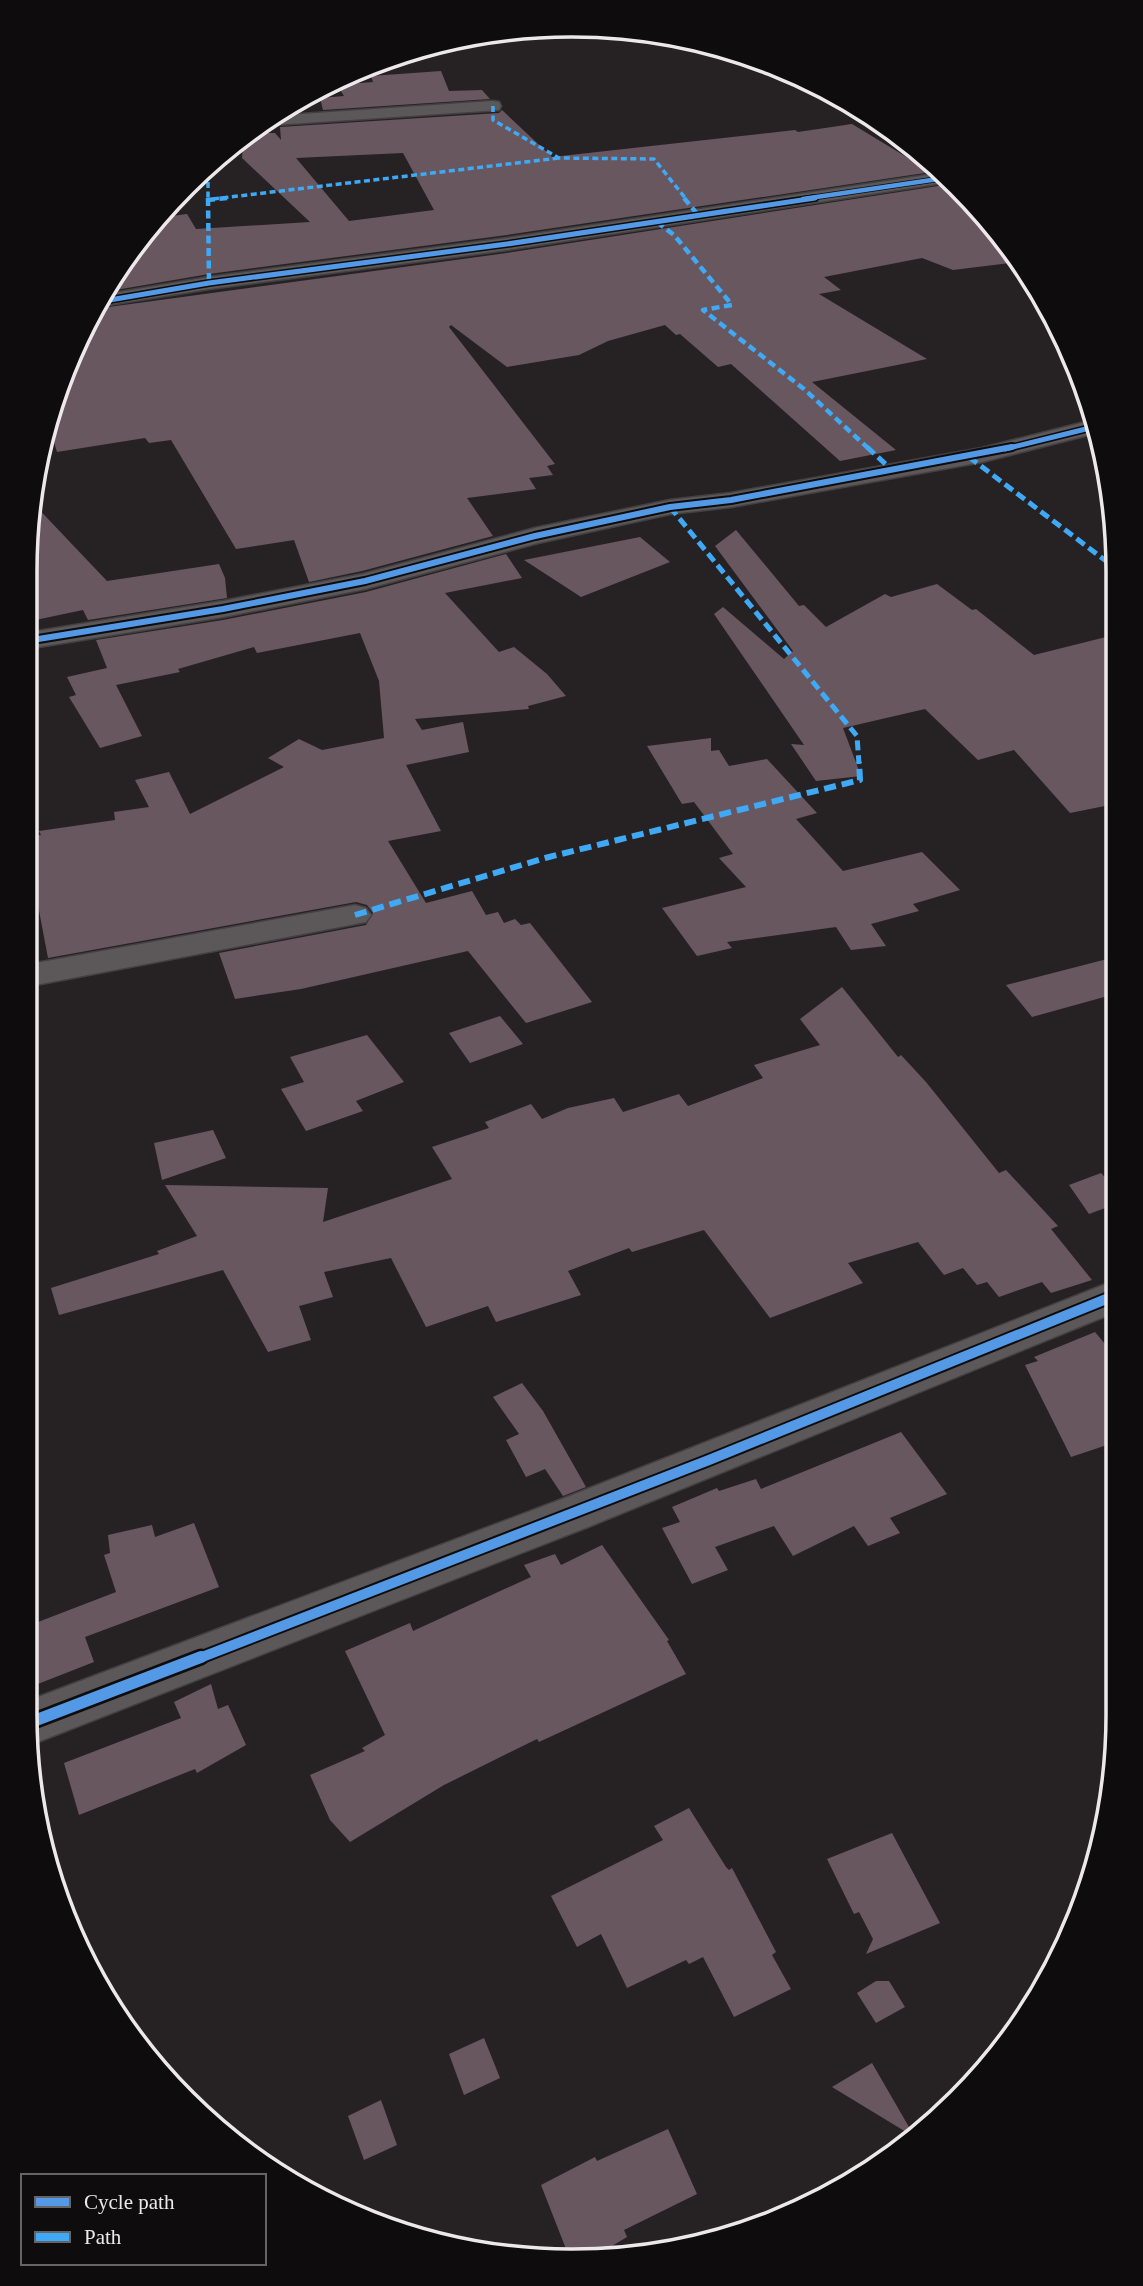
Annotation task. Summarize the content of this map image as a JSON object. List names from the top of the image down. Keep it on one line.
{"legend":["Cycle path","Path"]}
